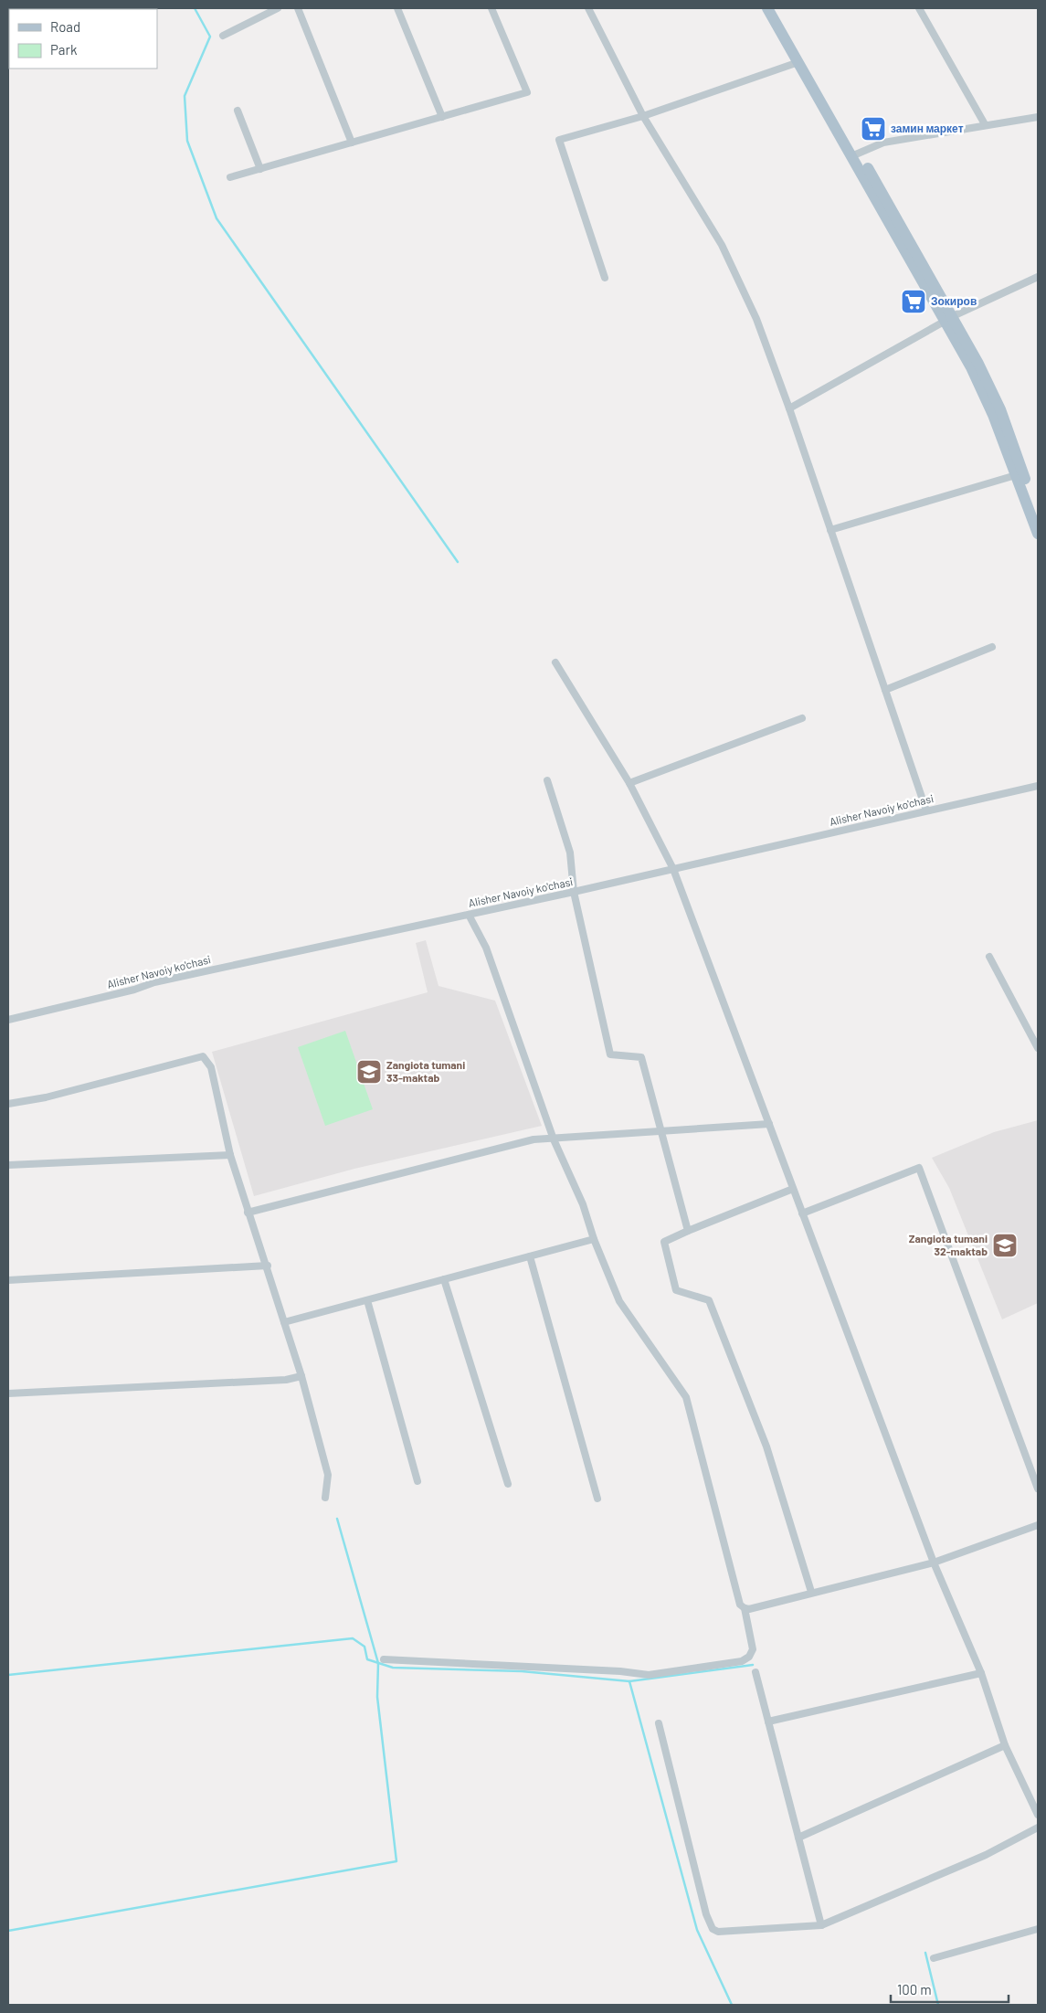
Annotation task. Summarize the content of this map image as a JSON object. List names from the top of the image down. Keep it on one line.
{"streets":{"street":["Alisher Navoiy ko'chasi"]},"places":{"supermarket":["замин маркет","Зокиров"],"school or university":["Zangiota tumani 33-maktab","Zangiota tumani 32-maktab"]},"legend":["Road","Park"],"scale_bar":"100 m"}
